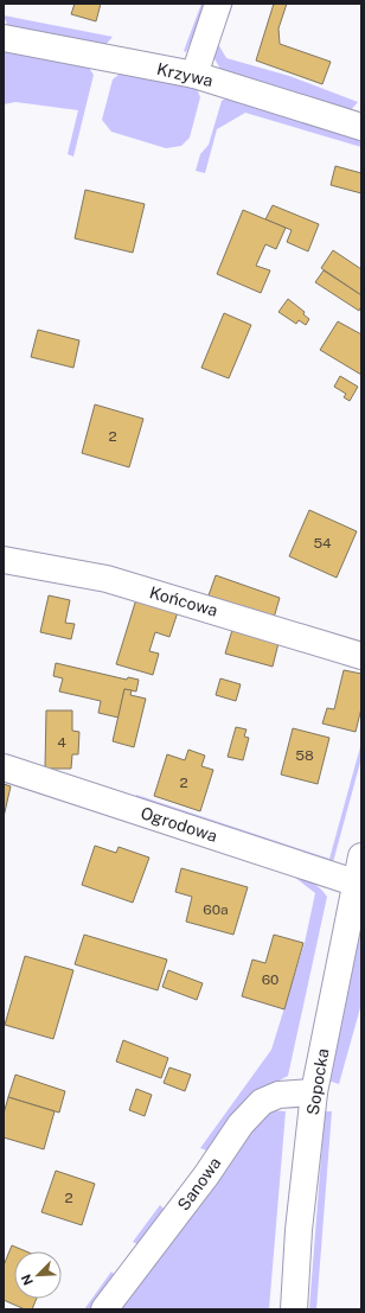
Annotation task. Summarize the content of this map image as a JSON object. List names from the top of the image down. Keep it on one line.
{"streets":{"street":["Krzywa","Końcowa","Ogrodowa","Sopocka","Sanowa"]},"crossings":[["Ogrodowa","Sopocka"],["Sopocka","Sanowa"]],"house_numbers":["2","54","4","58","2","60a","60","2"],"north":"bottom left"}
